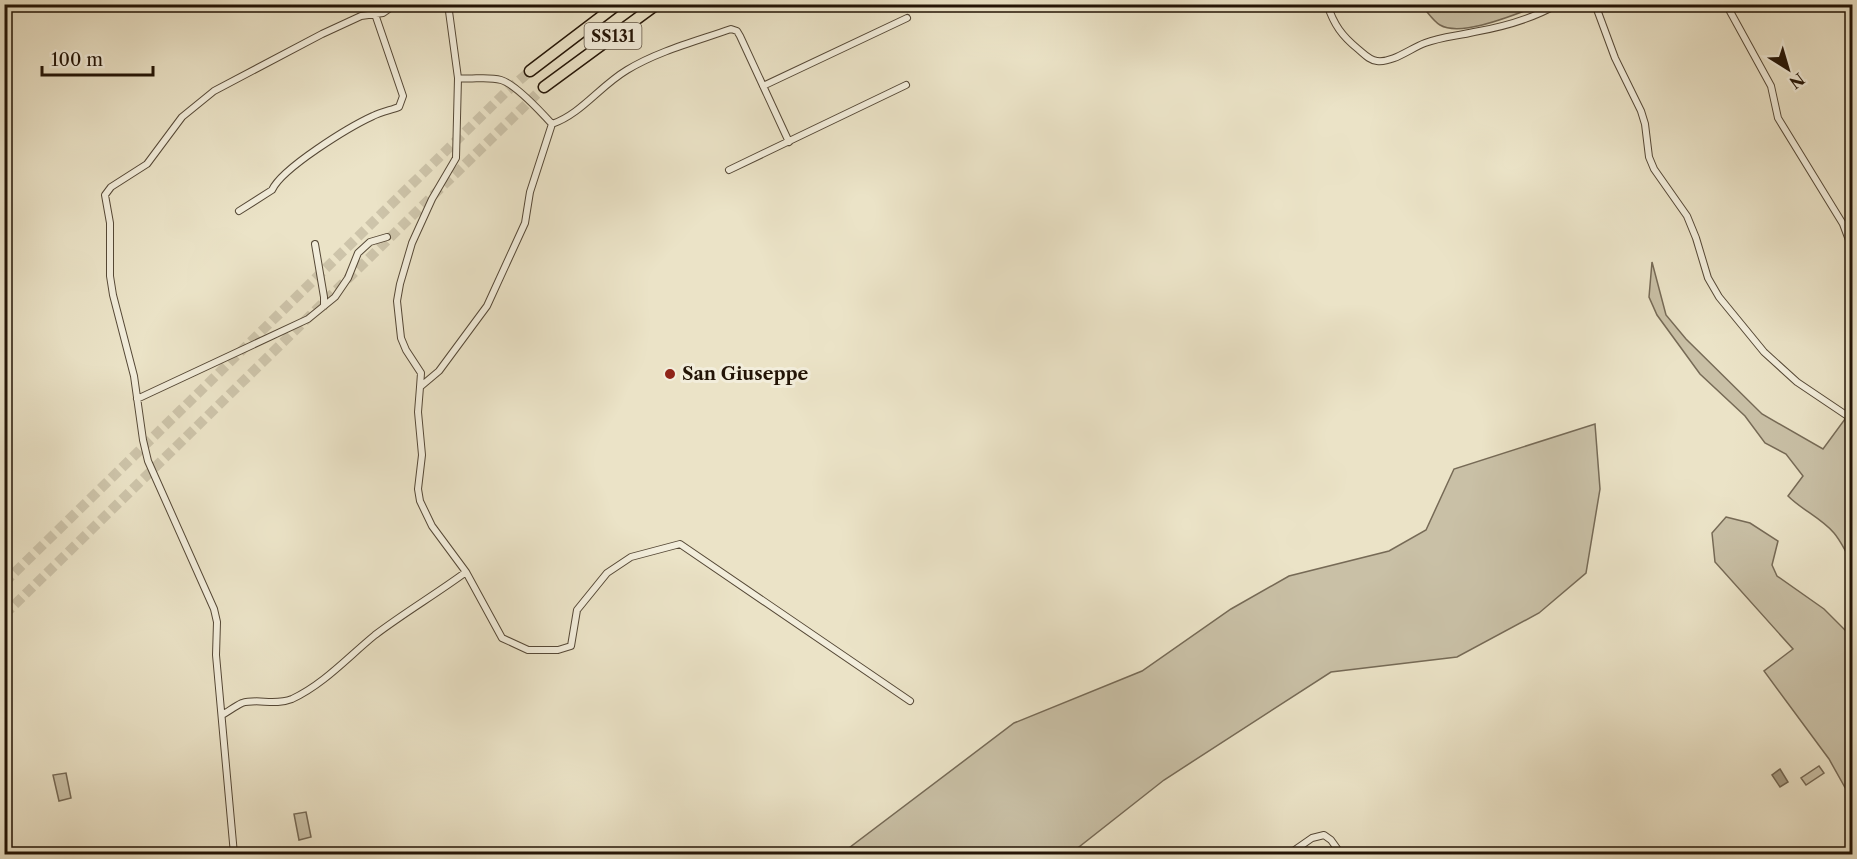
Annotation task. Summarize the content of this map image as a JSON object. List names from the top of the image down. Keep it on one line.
{"streets":{"highway":["SS131"]},"places":["San Giuseppe"],"scale_bar":"100 m","north":"bottom right"}
